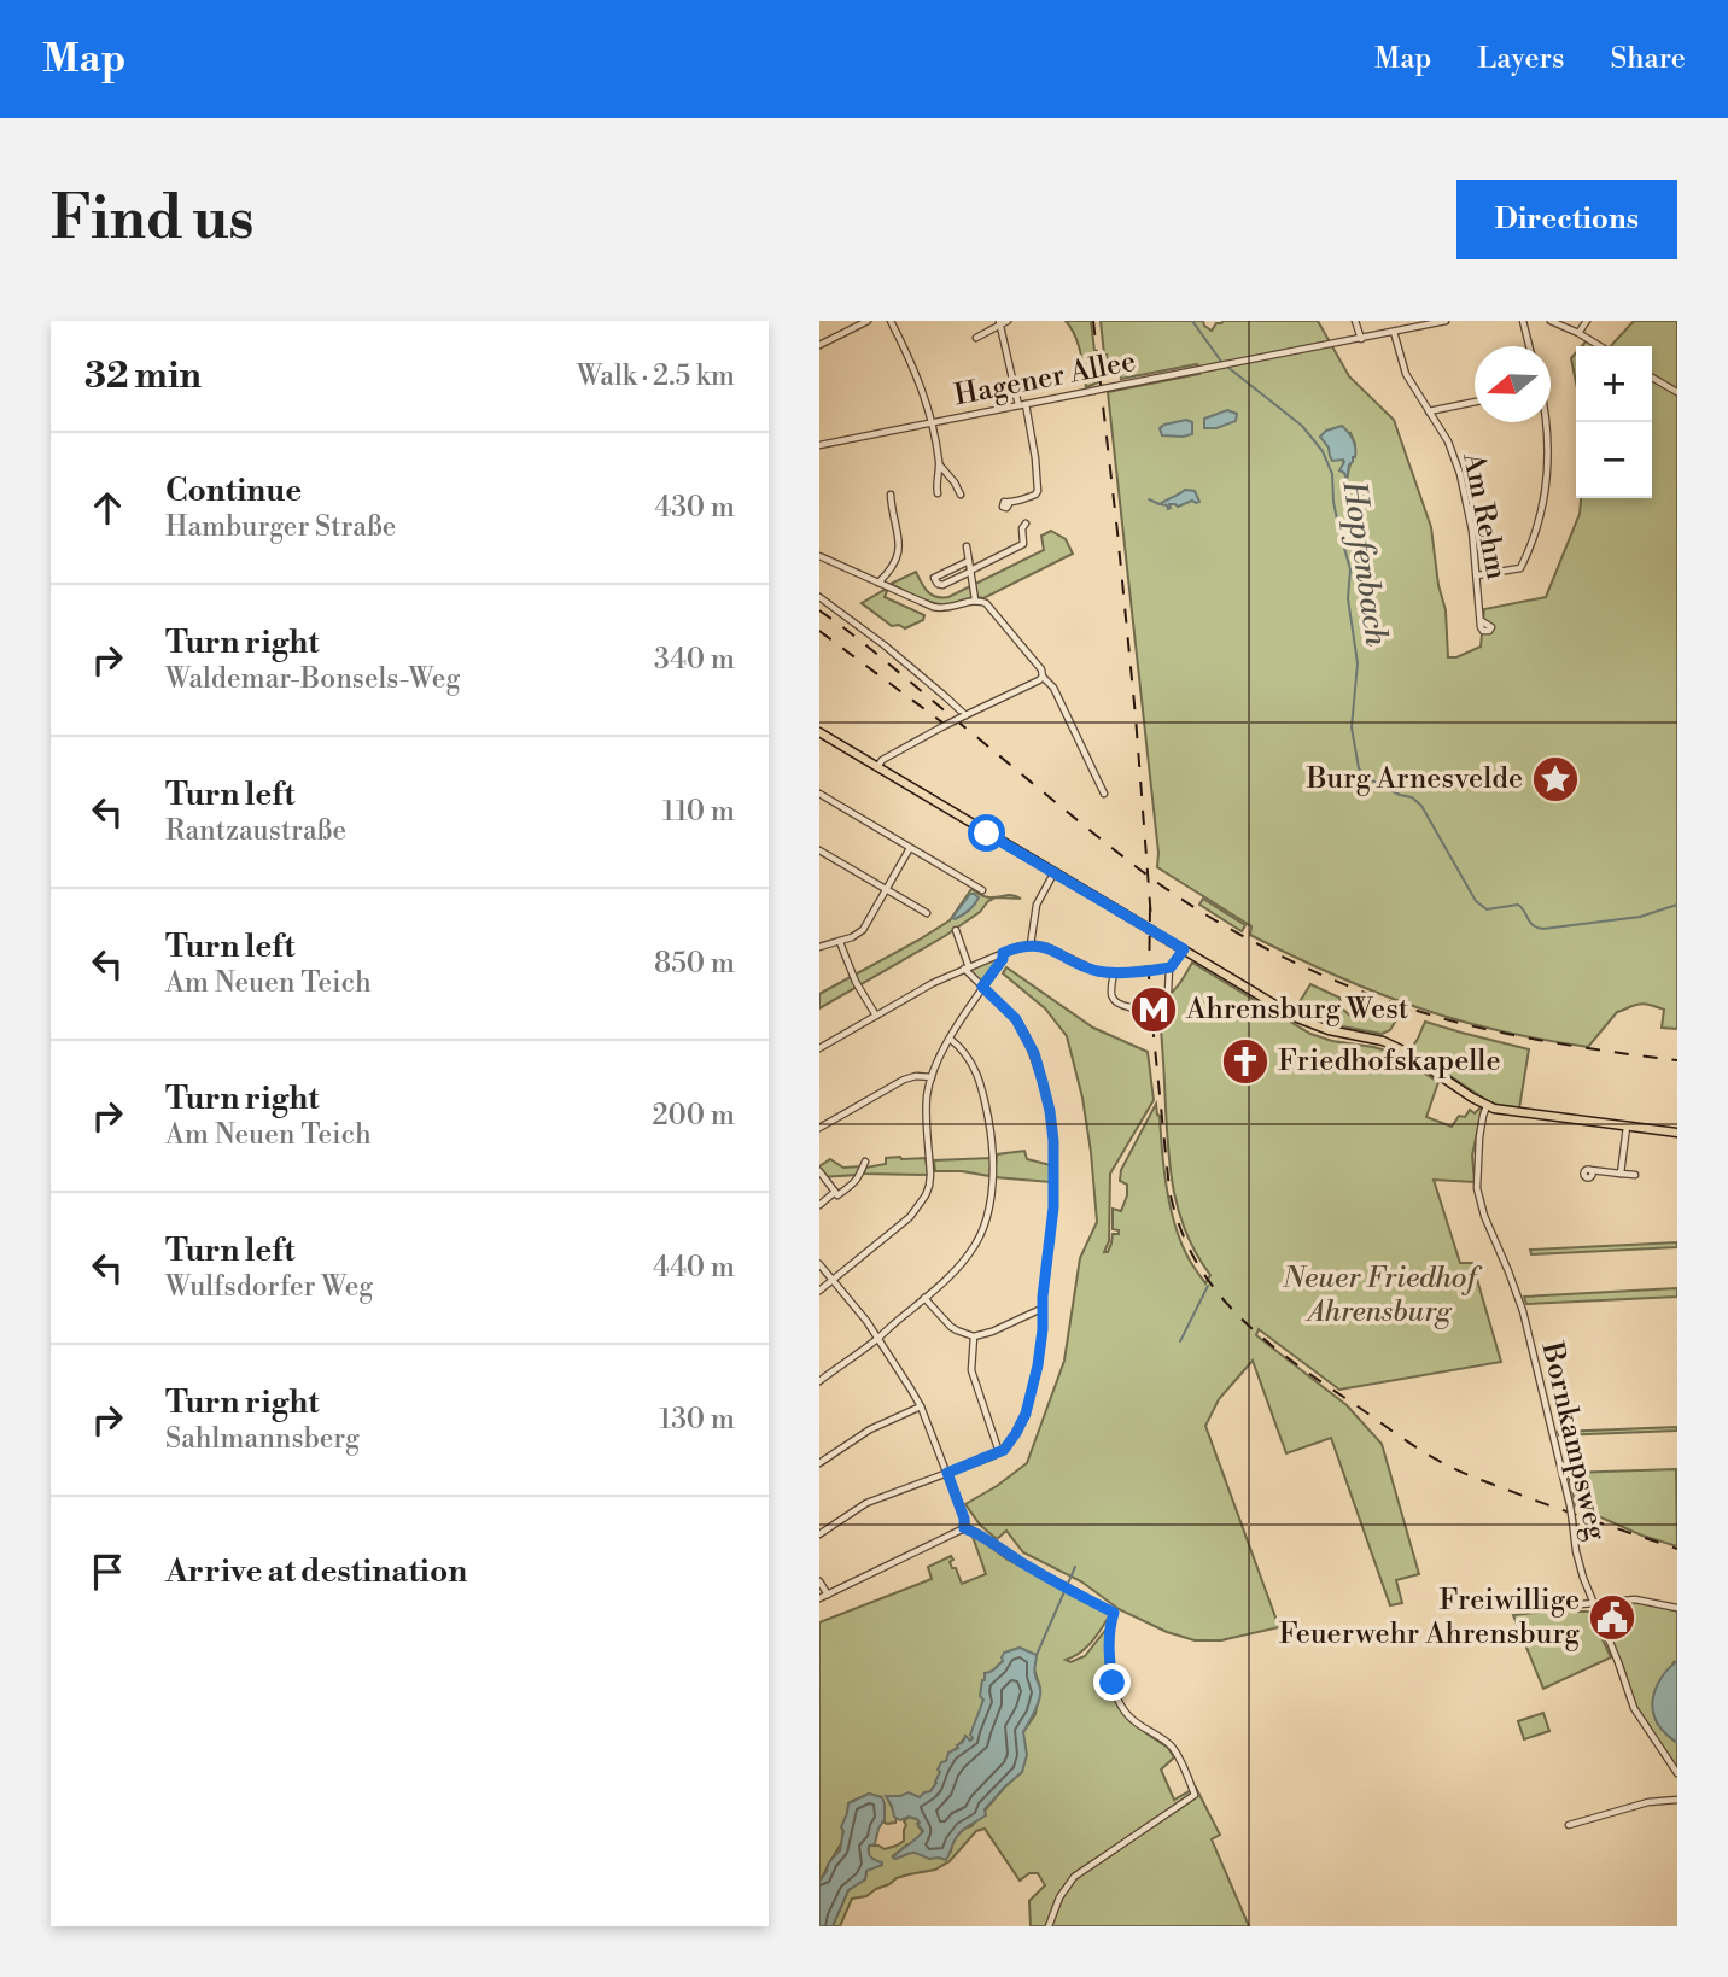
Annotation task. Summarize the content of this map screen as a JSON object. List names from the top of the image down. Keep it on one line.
{"streets":{"street":["Hagener Allee","Am Rehm","Bornkampsweg"]},"crossings":[["Hagener Allee","Am Rehm"]],"water":["Hopfenbach"],"parks":["Neuer Friedhof Ahrensburg"],"places":{"place":["Burg Arnesvelde"],"metro station":["Ahrensburg West"],"church":["Friedhofskapelle"],"public building":["Freiwillige Feuerwehr Ahrensburg"]},"north":"left","page":{"header":"Map","nav":["Map","Layers","Share"],"buttons":"Directions","title":"Find us","heading":["32 min","Walk · 2.5 km"],"map_buttons":["+","−"],"list":[["Continue","Hamburger Straße","430 m"],["Turn right","Waldemar-Bonsels-Weg","340 m"],["Turn left","Rantzaustraße","110 m"],["Turn left","Am Neuen Teich","850 m"],["Turn right","Am Neuen Teich","200 m"],["Turn left","Wulfsdorfer Weg","440 m"],["Turn right","Sahlmannsberg","130 m"],"Arrive at destination"]}}
